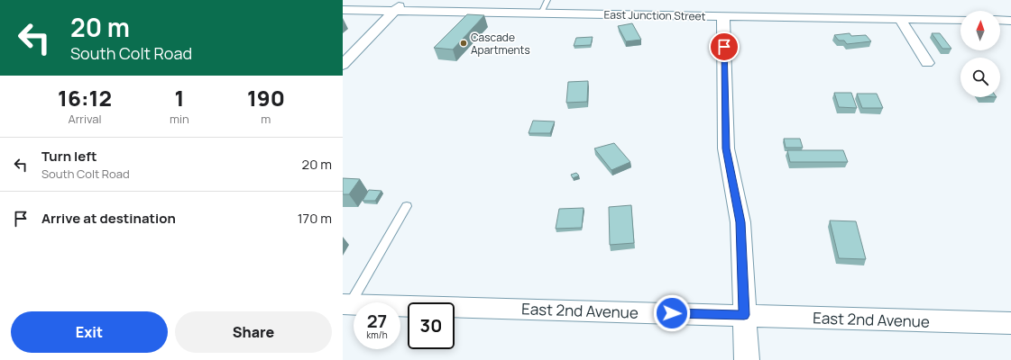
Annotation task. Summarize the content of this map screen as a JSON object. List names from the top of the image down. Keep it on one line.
{"streets":{"street":["East Junction Street","East 2nd Avenue"]},"places":["Cascade Apartments"],"north":"top","page":{"turn":["20 m","South Colt Road"],"eta":["16:12","Arrival","1","min","190","m"],"list":[{"name":"Turn left","note":"South Colt Road","value":"20 m"},{"name":"Arrive at destination","value":"170 m"}],"speed":"27 km/h","limit":"30","buttons":["Exit","Share"]}}
